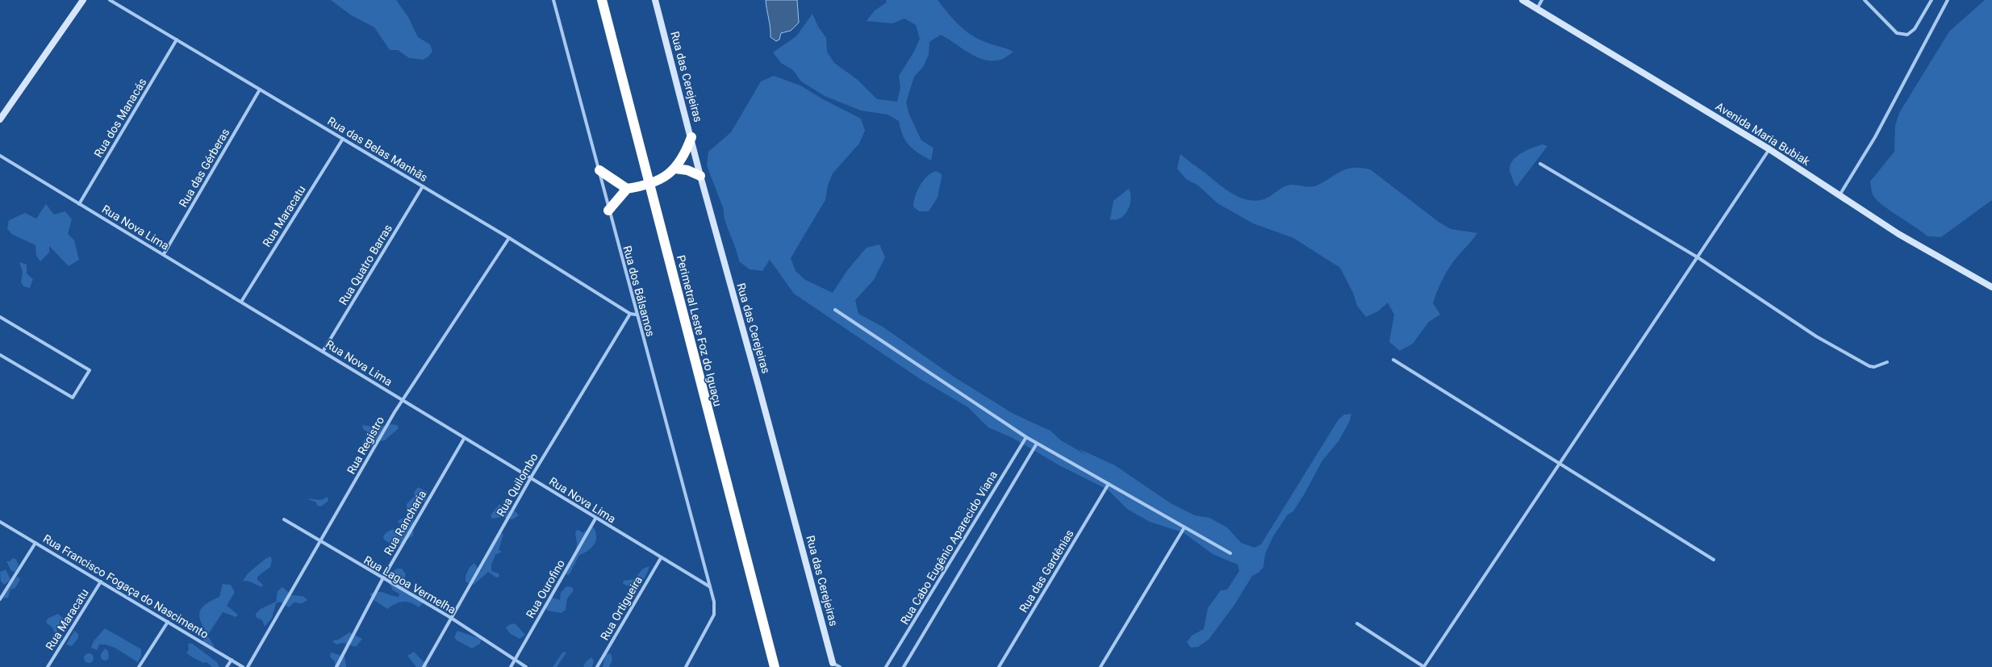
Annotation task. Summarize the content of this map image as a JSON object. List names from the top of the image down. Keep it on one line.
{"streets":{"highway":["Perimetral Leste Foz do Iguaçu"],"street":["Rua das Cerejeiras","Rua dos Manacás","Avenida Maria Bubiak","Rua das Belas Manhãs","Rua das Gérberas","Rua Maracatu","Rua Nova Lima","Rua Quatro Barras","Rua dos Bálsamos","Rua Registro","Rua Quilombo","Rua Rancharia","Rua Cabo Eugênio Aparecido Viana","Rua das Gardênias","Rua Lagoa Vermelha","Rua Francisco Fogaça do Nascimento","Rua Ourofino","Rua Ortigueira"]},"crossings":[["Rua dos Manacás","Rua das Belas Manhãs"],["Rua dos Manacás","Rua Nova Lima"],["Rua das Belas Manhãs","Rua das Gérberas"],["Rua das Belas Manhãs","Rua Maracatu"],["Rua das Belas Manhãs","Rua Quatro Barras"],["Rua das Belas Manhãs","Rua dos Bálsamos"],["Rua das Belas Manhãs","Rua Registro"],["Rua das Belas Manhãs","Rua Quilombo"],["Rua das Gérberas","Rua Nova Lima"],["Rua Maracatu","Rua Nova Lima"],["Rua Maracatu","Rua Francisco Fogaça do Nascimento"],["Rua Nova Lima","Rua Quatro Barras"],["Rua Nova Lima","Rua dos Bálsamos"],["Rua Nova Lima","Rua Registro"],["Rua Nova Lima","Rua Quilombo"],["Rua Nova Lima","Rua Rancharia"],["Rua Nova Lima","Rua Ourofino"],["Rua Nova Lima","Rua Ortigueira"],["Rua Registro","Rua Lagoa Vermelha"],["Rua Quilombo","Rua Lagoa Vermelha"],["Rua Rancharia","Rua Lagoa Vermelha"],["Rua Lagoa Vermelha","Rua Ourofino"]]}
